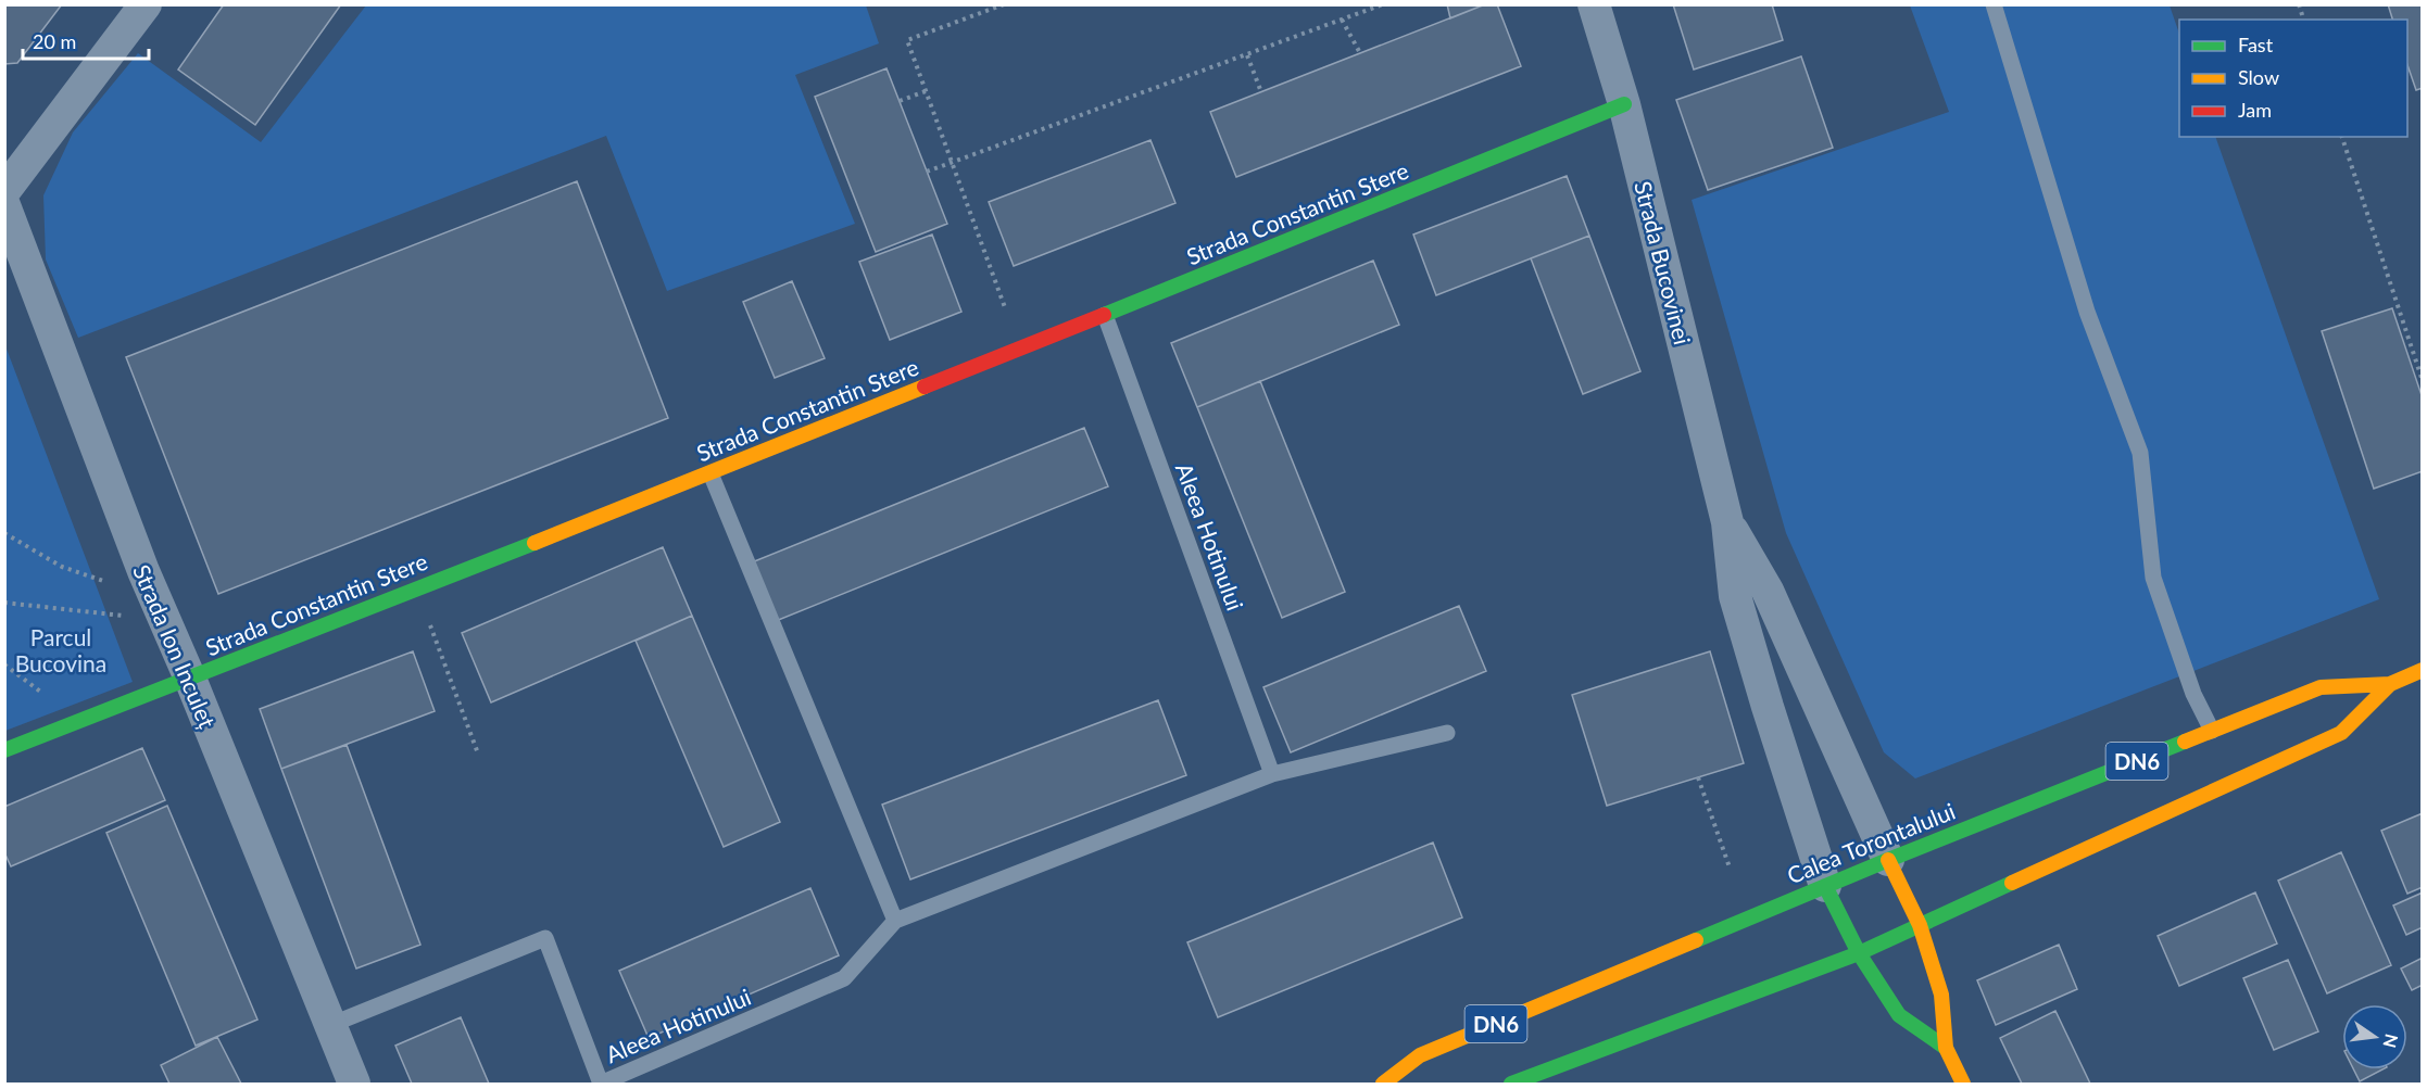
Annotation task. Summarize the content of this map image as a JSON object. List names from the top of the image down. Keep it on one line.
{"streets":{"street":["Strada Constantin Stere","Strada Bucovinei","Strada Ion Inculeț","DN6","Calea Torontalului"],"lane":["Aleea Hotinului"]},"crossings":[["Strada Constantin Stere","Strada Bucovinei"],["Strada Constantin Stere","Aleea Hotinului"],["Strada Constantin Stere","Strada Ion Inculeț"],["Strada Bucovinei","Calea Torontalului"],["Aleea Hotinului","Strada Ion Inculeț"]],"parks":["Parcul Bucovina"],"legend":["Fast","Slow","Jam"],"scale_bar":"20 m","north":"right"}
